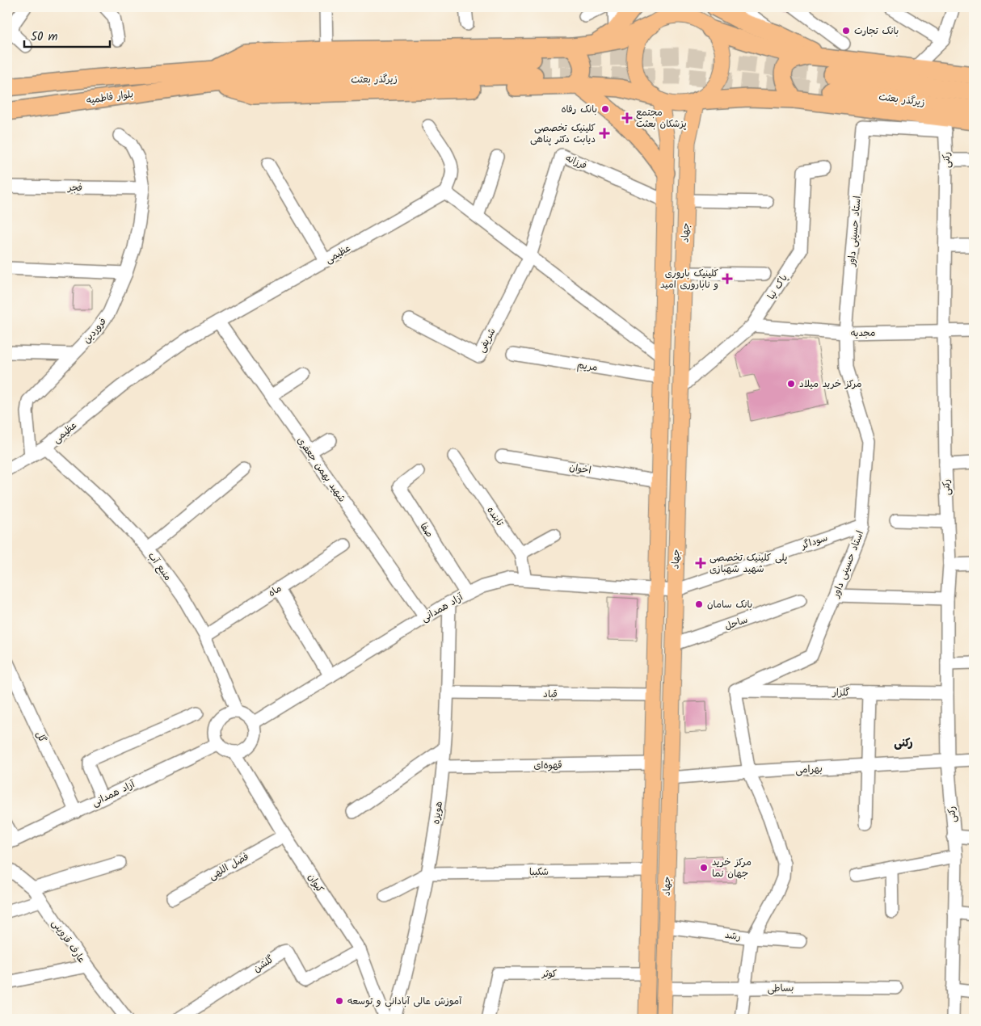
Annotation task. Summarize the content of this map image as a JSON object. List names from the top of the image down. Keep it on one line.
{"streets":{"highway":["زیرگذر بعثت","بلوار فاطمیه"],"main road":["جهاد"],"street":["رکنی","فرزانه","فجر","استاد حسینی داور","عظیمی","پاک نیا","فروردین","مجدیه","شریفی","مریم","اخوان","شهید بهمن جعفری","تابنده","صفا","سوداگر","منبع آب","ماه","آزاد همدانی","ساحل","گلزار","قباد","گل","قهوه‌ای","بهرامی","هویزه","فضل اللهی","شکیبا","کیوان","رشد","عارف قزوینی","گلشن","کوثر","بساطی"]},"crossings":[["زیرگذر بعثت","بلوار فاطمیه"],["رکنی","استاد حسینی داور"],["رکنی","مجدیه"],["رکنی","گلزار"],["رکنی","بهرامی"],["فرزانه","جهاد"],["فرزانه","شریفی"],["فجر","فروردین"],["استاد حسینی داور","مجدیه"],["استاد حسینی داور","سوداگر"],["استاد حسینی داور","گلزار"],["جهاد","پاک نیا"],["جهاد","مریم"],["جهاد","اخوان"],["جهاد","سوداگر"],["جهاد","آزاد همدانی"],["جهاد","ساحل"],["جهاد","قباد"],["جهاد","قهوه‌ای"],["جهاد","بهرامی"],["جهاد","شکیبا"],["جهاد","رشد"],["جهاد","کوثر"],["جهاد","بساطی"],["عظیمی","فروردین"],["عظیمی","شهید بهمن جعفری"],["عظیمی","منبع آب"],["پاک نیا","مجدیه"],["شهید بهمن جعفری","آزاد همدانی"],["تابنده","آزاد همدانی"],["صفا","آزاد همدانی"],["سوداگر","آزاد همدانی"],["منبع آب","ماه"],["منبع آب","آزاد همدانی"],["منبع آب","کیوان"],["آزاد همدانی","گل"],["آزاد همدانی","هویزه"],["آزاد همدانی","کیوان"],["قباد","هویزه"],["قهوه‌ای","هویزه"],["هویزه","شکیبا"],["فضل اللهی","کیوان"],["کیوان","گلشن"]],"districts":["رکنی"],"places":{"other":["بانک تجارت","بانک رفاه","مرکز خرید میلاد","بانک سامان","مرکز خرید جهان نما","آموزش عالی آبادانی و توسعه"],"health":["مجتمع پزشکان بعثت","کلینیک تخصصی دیابت دکتر پناهی","کلینیک باروری و ناباروری امید","پلی کلینیک تخصصی شهید شهبازی"]},"scale_bar":"50 m"}
